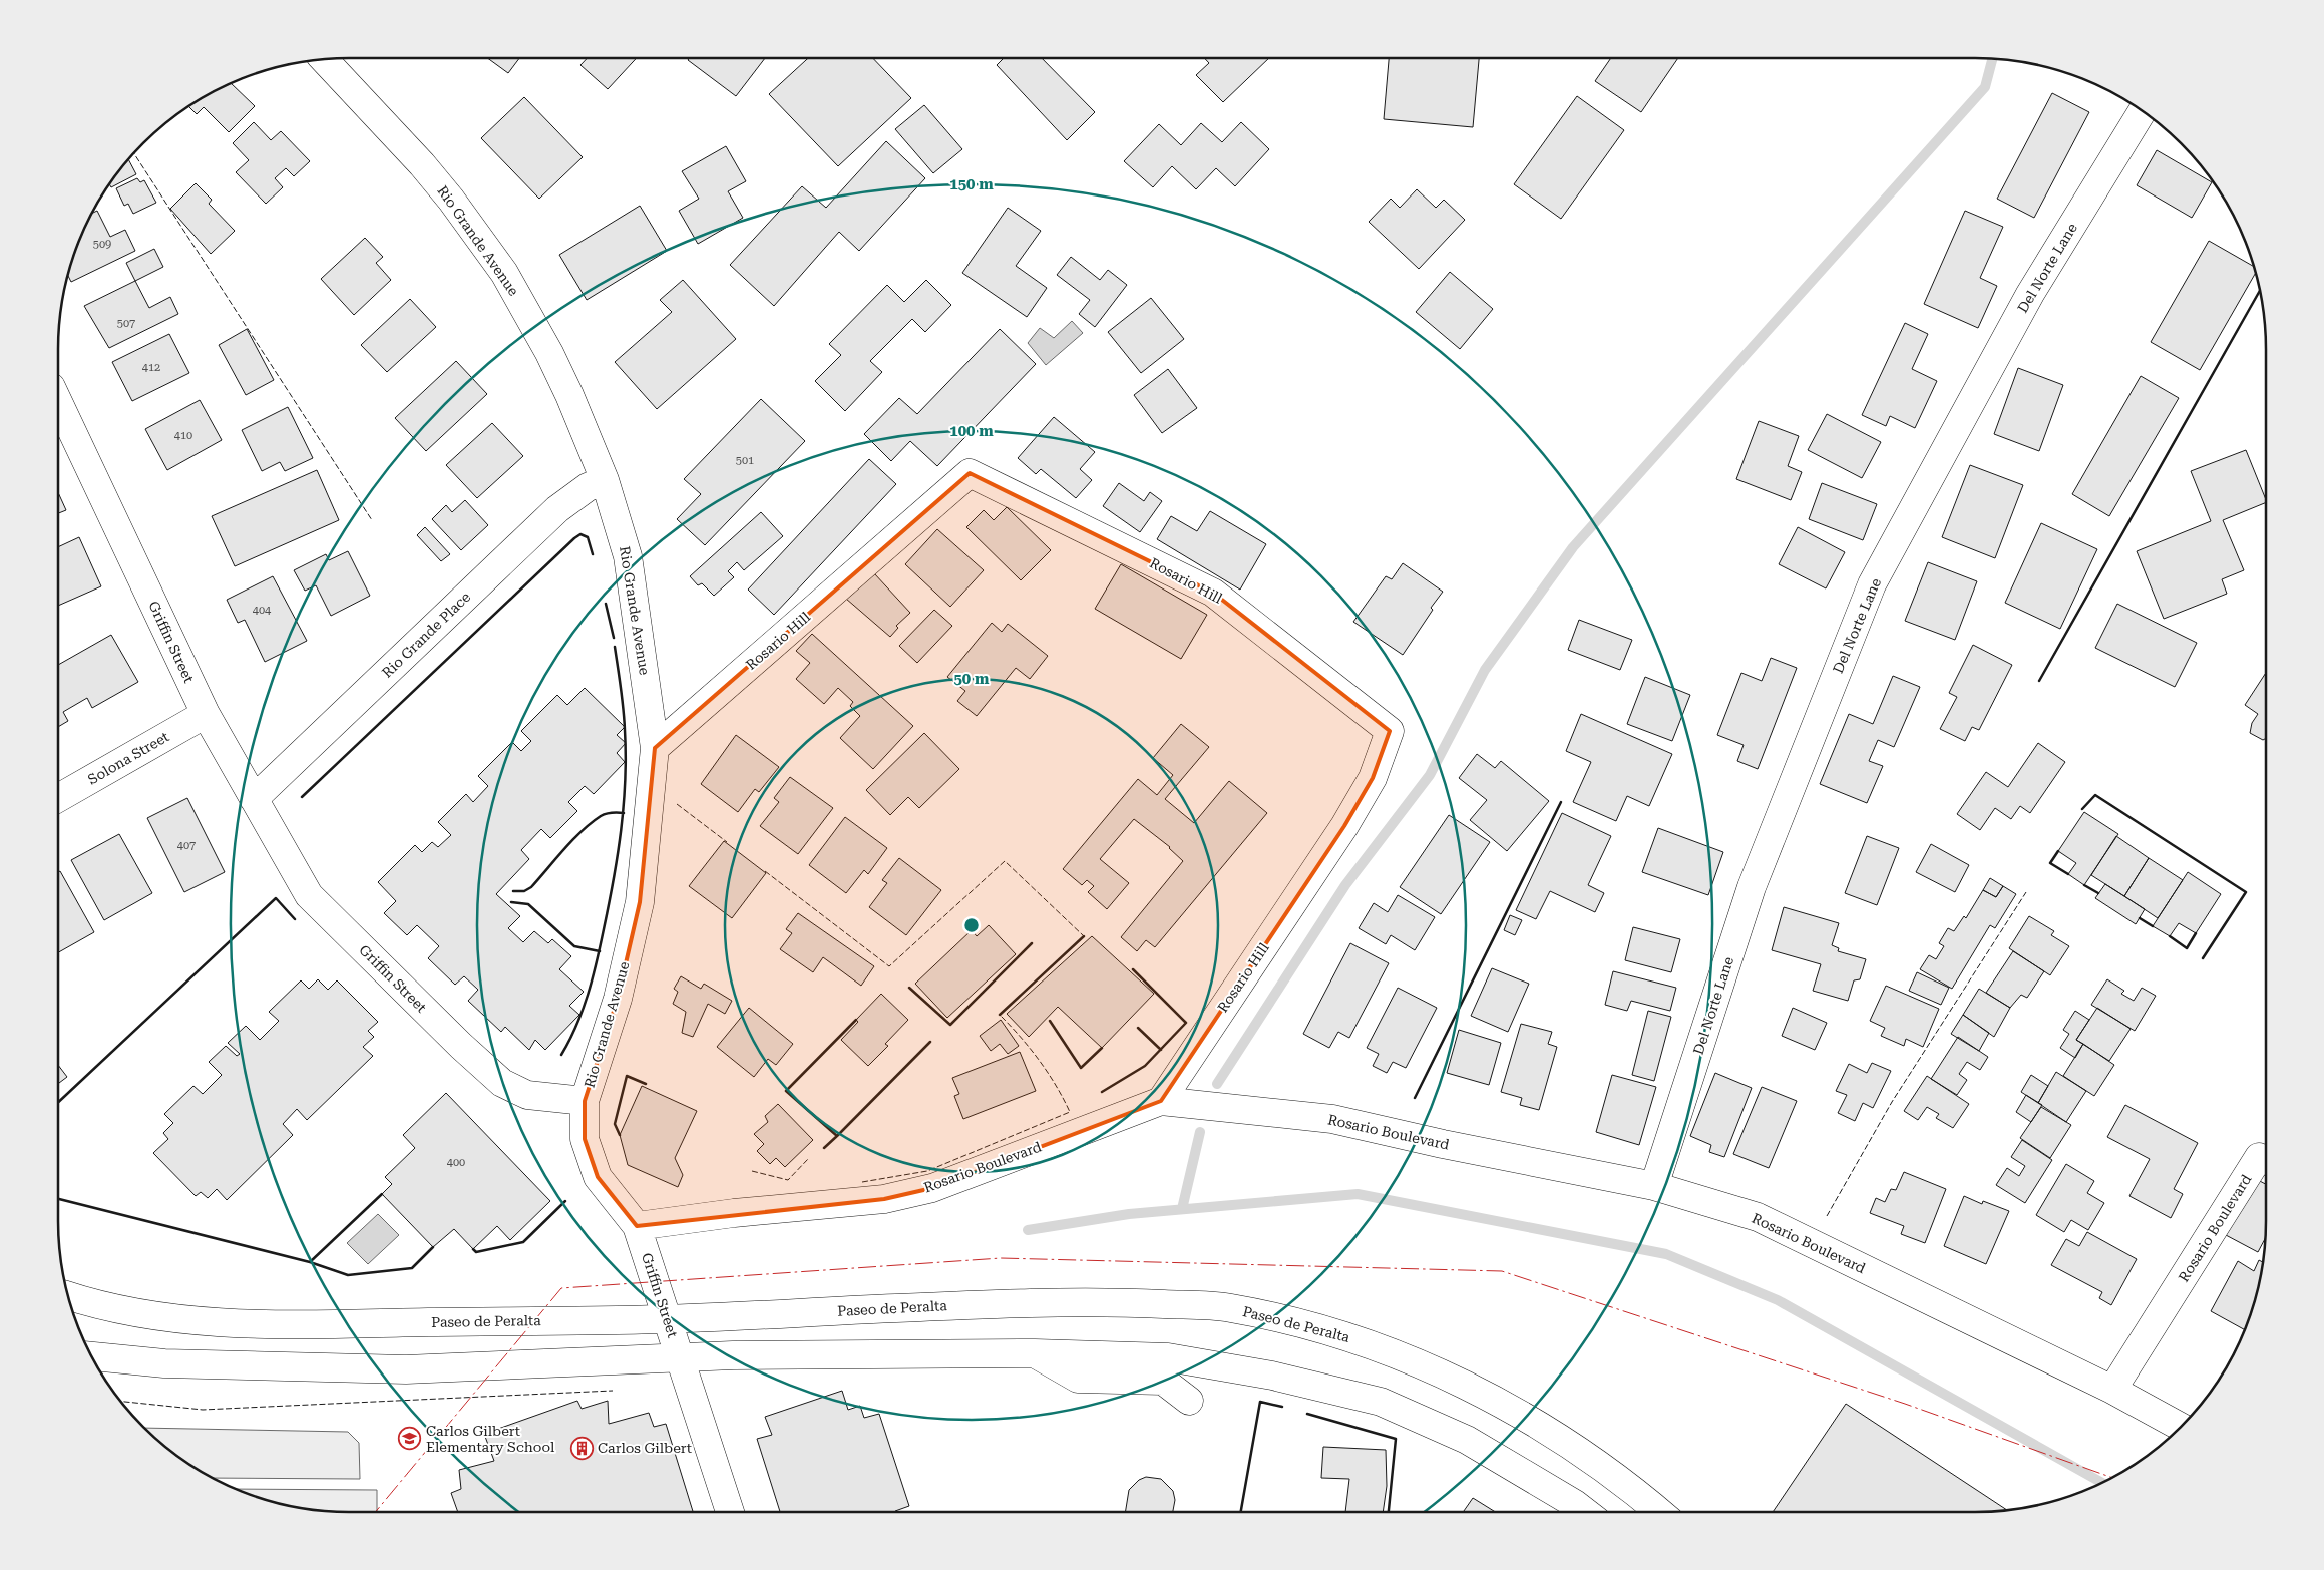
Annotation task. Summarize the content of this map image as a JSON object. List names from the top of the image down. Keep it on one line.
{"streets":{"street":["Rio Grande Avenue","Del Norte Lane","Rosario Hill","Rio Grande Place","Griffin Street","Solona Street","Rosario Boulevard","Paseo de Peralta"]},"crossings":[["Rio Grande Avenue","Rosario Hill"],["Rio Grande Avenue","Rio Grande Place"],["Rio Grande Avenue","Griffin Street"],["Del Norte Lane","Rosario Boulevard"],["Rosario Hill","Rosario Boulevard"],["Rio Grande Place","Griffin Street"],["Griffin Street","Solona Street"],["Griffin Street","Rosario Boulevard"],["Griffin Street","Paseo de Peralta"]],"places":{"school or university":["Carlos Gilbert Elementary School"],"building":["Carlos Gilbert"]},"house_numbers":["509","507","412","410","501","404","407","400"],"rings":["150 m","100 m","50 m"]}
